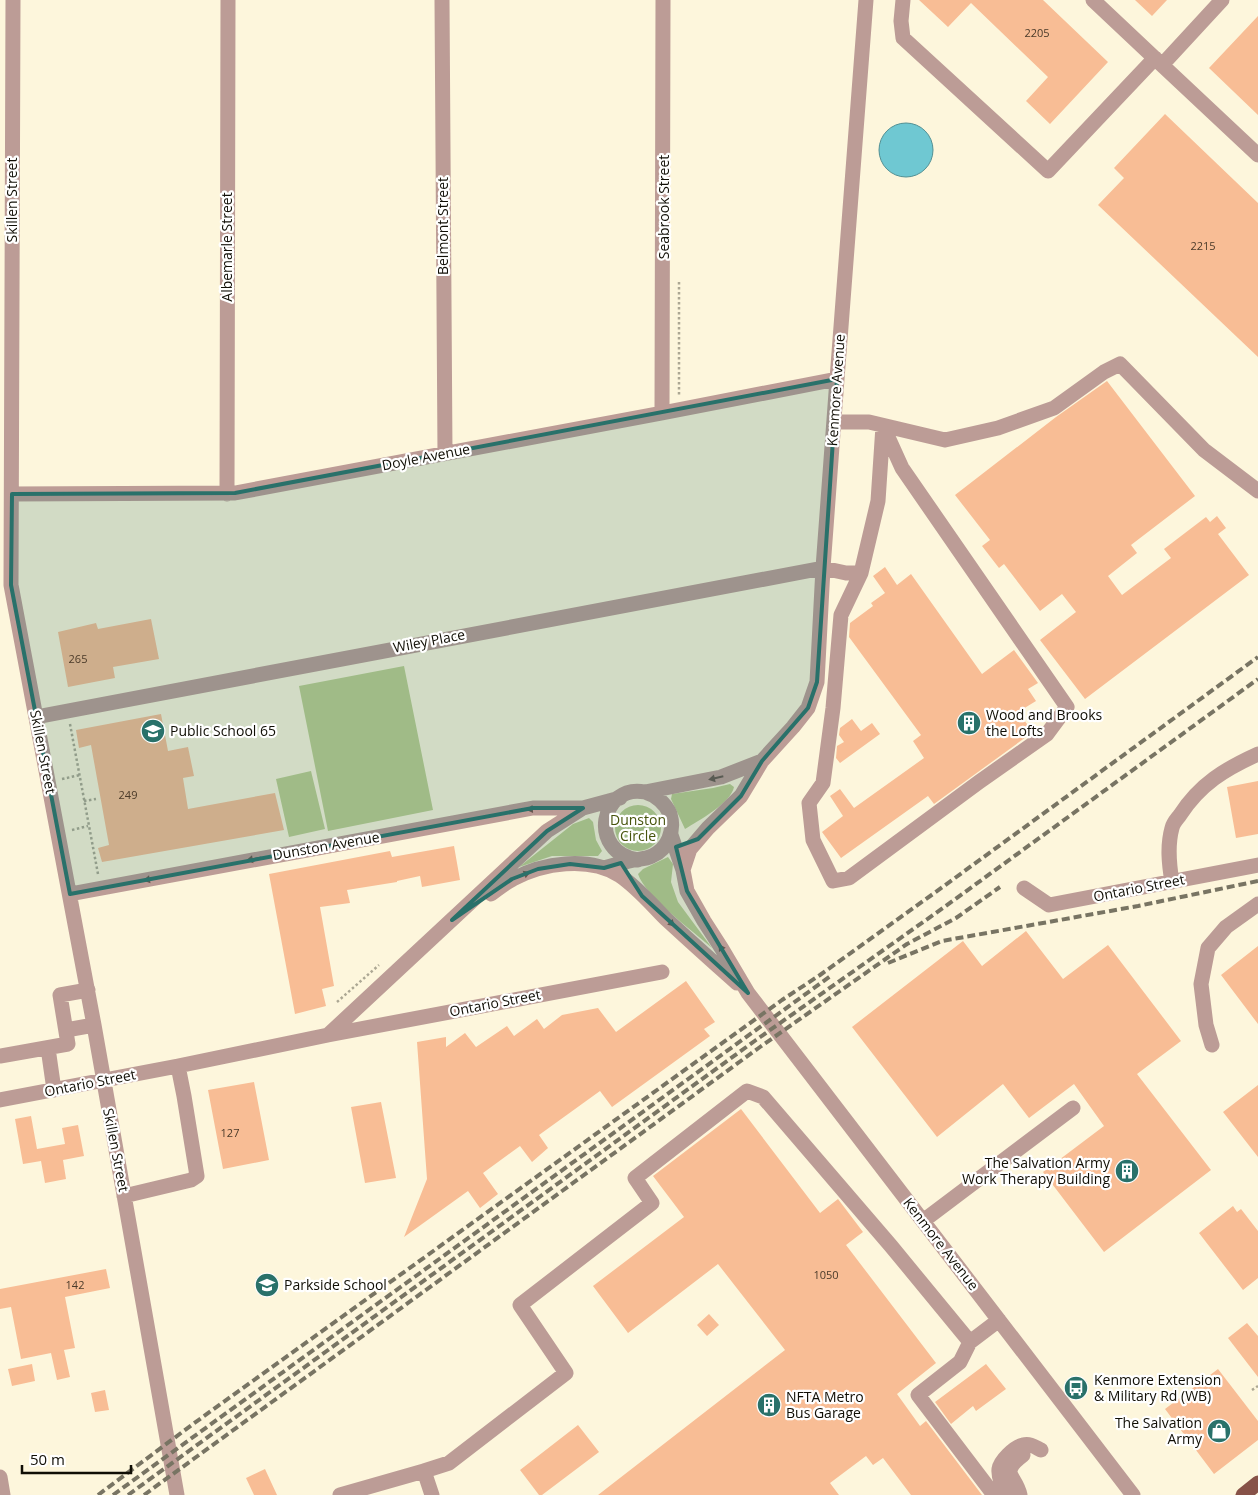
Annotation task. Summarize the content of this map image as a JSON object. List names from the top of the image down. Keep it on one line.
{"streets":{"street":["Skillen Street","Seabrook Street","Belmont Street","Albemarle Street","Kenmore Avenue","Doyle Avenue","Wiley Place","Dunston Avenue","Ontario Street"]},"crossings":[["Skillen Street","Doyle Avenue"],["Skillen Street","Wiley Place"],["Skillen Street","Dunston Avenue"],["Skillen Street","Ontario Street"],["Seabrook Street","Doyle Avenue"],["Belmont Street","Doyle Avenue"],["Albemarle Street","Doyle Avenue"],["Kenmore Avenue","Doyle Avenue"],["Kenmore Avenue","Wiley Place"]],"one_way":["Dunston Avenue"],"parks":["Dunston Circle"],"places":{"building":["Wood and Brooks the Lofts","The Salvation Army Work Therapy Building","NFTA Metro Bus Garage"],"school or university":["Public School 65","Parkside School"],"bus stop":["Kenmore Extension & Military Rd (WB)"],"shop":["The Salvation Army"]},"house_numbers":["2205","2215","265","249","127","1050","142"],"scale_bar":"50 m"}
